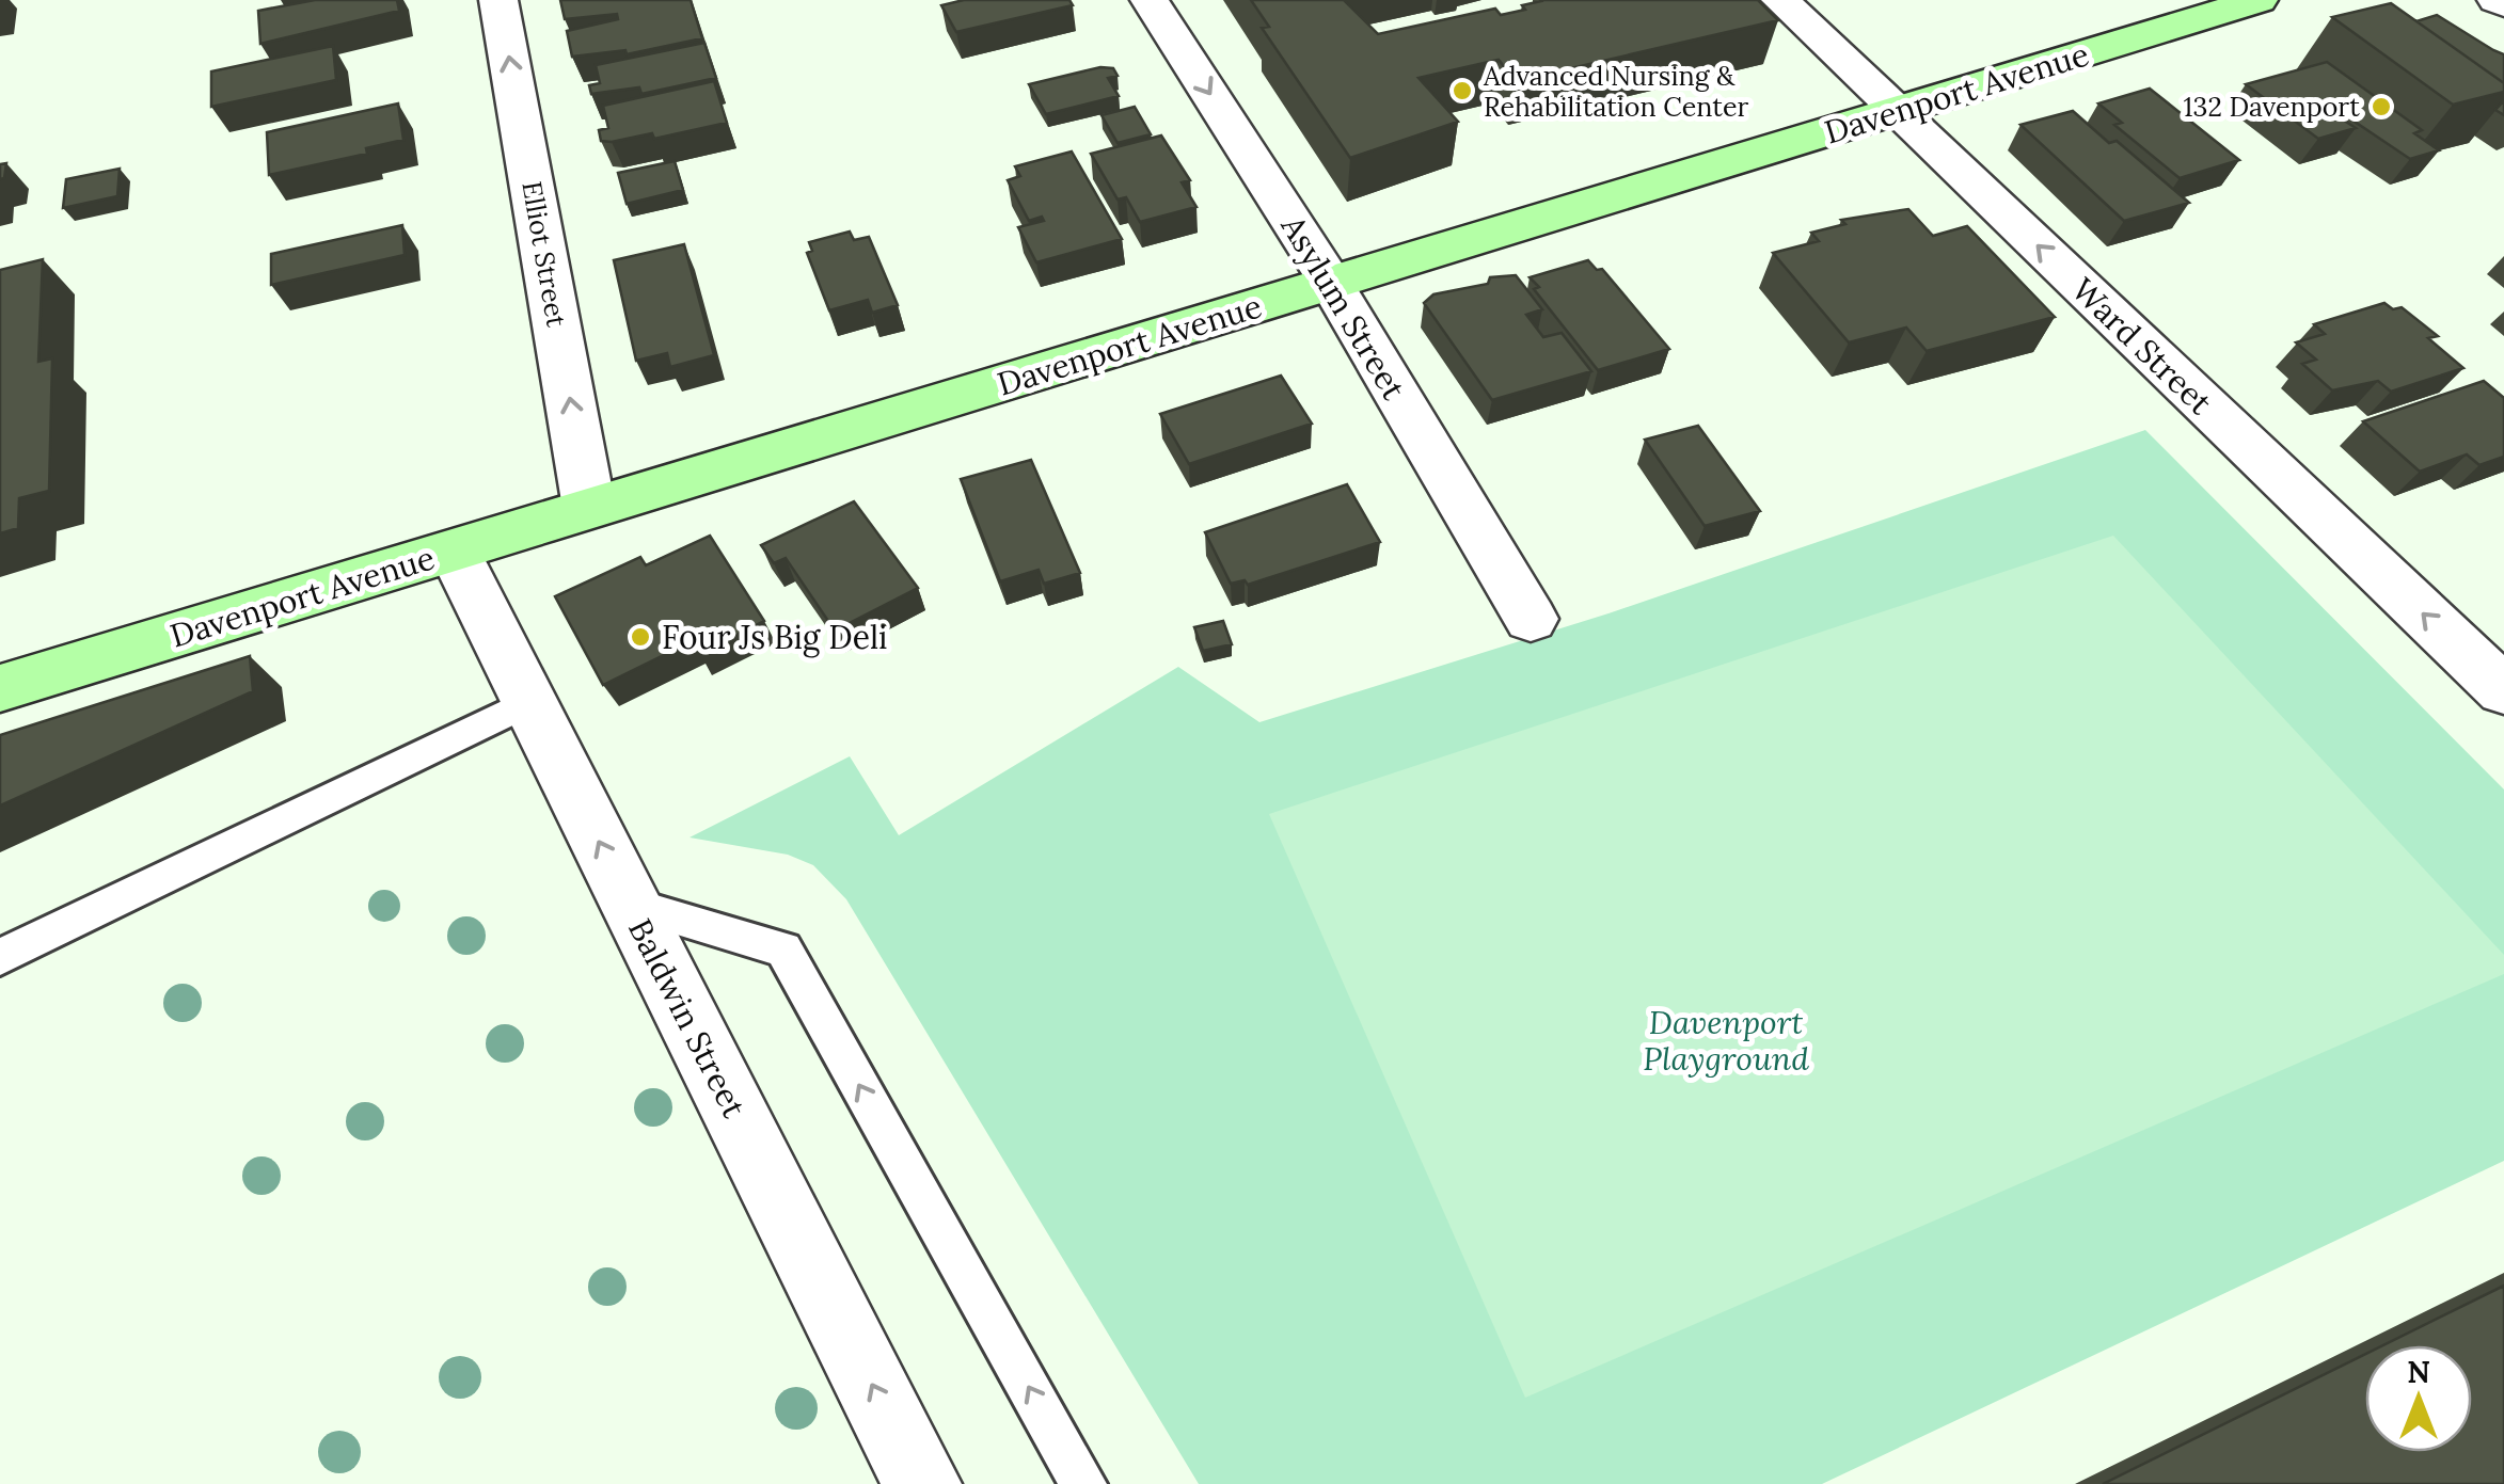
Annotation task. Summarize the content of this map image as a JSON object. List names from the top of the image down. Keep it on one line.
{"streets":{"main road":["Davenport Avenue"],"street":["Elliot Street","Asylum Street","Ward Street","Baldwin Street"]},"crossings":[["Davenport Avenue","Elliot Street"],["Davenport Avenue","Asylum Street"],["Davenport Avenue","Ward Street"],["Davenport Avenue","Baldwin Street"]],"one_way":["Elliot Street","Asylum Street","Ward Street","Baldwin Street"],"parks":["Davenport Playground"],"places":["Advanced Nursing & Rehabilitation Center","132 Davenport","Four Js Big Deli"],"north":"top"}
